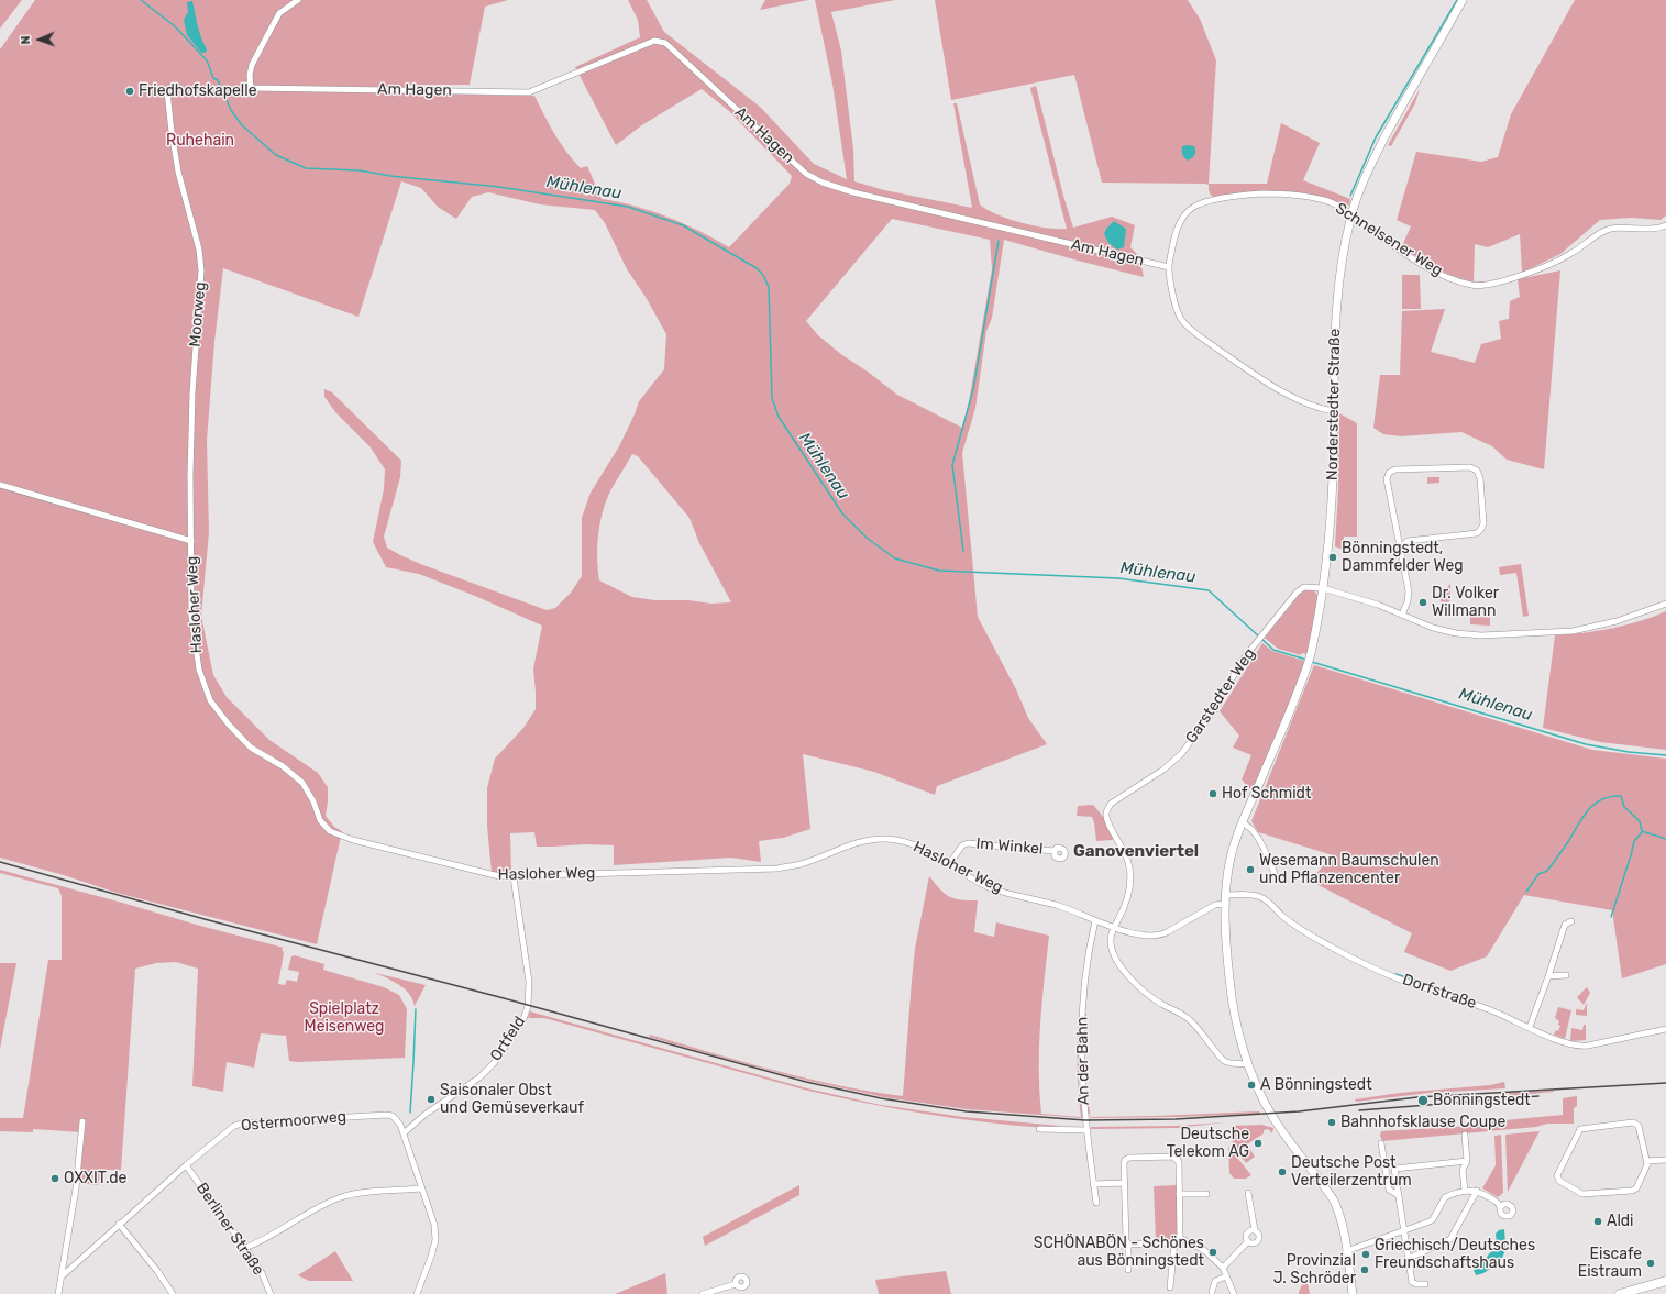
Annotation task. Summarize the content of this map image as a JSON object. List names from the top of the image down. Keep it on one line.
{"streets":{"main road":["Norderstedter Straße"],"street":["Am Hagen","Schnelsener Weg","Moorweg","Hasloher Weg","Garstedter Weg","Im Winkel","Dorfstraße","Ortfeld","An der Bahn","Ostermoorweg","Berliner Straße"]},"crossings":[["Am Hagen","Schnelsener Weg"],["Schnelsener Weg","Norderstedter Straße"],["Moorweg","Hasloher Weg"],["Norderstedter Straße","Hasloher Weg"],["Norderstedter Straße","Garstedter Weg"],["Norderstedter Straße","Dorfstraße"],["Hasloher Weg","Garstedter Weg"],["Hasloher Weg","Im Winkel"],["Hasloher Weg","Ortfeld"],["Hasloher Weg","An der Bahn"],["Ortfeld","Ostermoorweg"],["Ostermoorweg","Berliner Straße"]],"districts":["Ganovenviertel"],"water":["Mühlenau"],"parks":["Ruhehain","Spielplatz Meisenweg"],"places":["Friedhofskapelle","Bönningstedt, Dammfelder Weg","Dr. Volker Willmann","Hof Schmidt","Wesemann Baumschulen und Pflanzencenter","A Bönningstedt","Saisonaler Obst und Gemüseverkauf","Bönningstedt","Bahnhofsklause Coupe","Deutsche Telekom AG","Deutsche Post Verteilerzentrum","OXXIT.de","Aldi","SCHÖNABÖN - Schönes aus Bönningstedt","Griechisch/Deutsches Freundschaftshaus","Eiscafe Eistraum","Provinzial J. Schröder"],"north":"left"}
